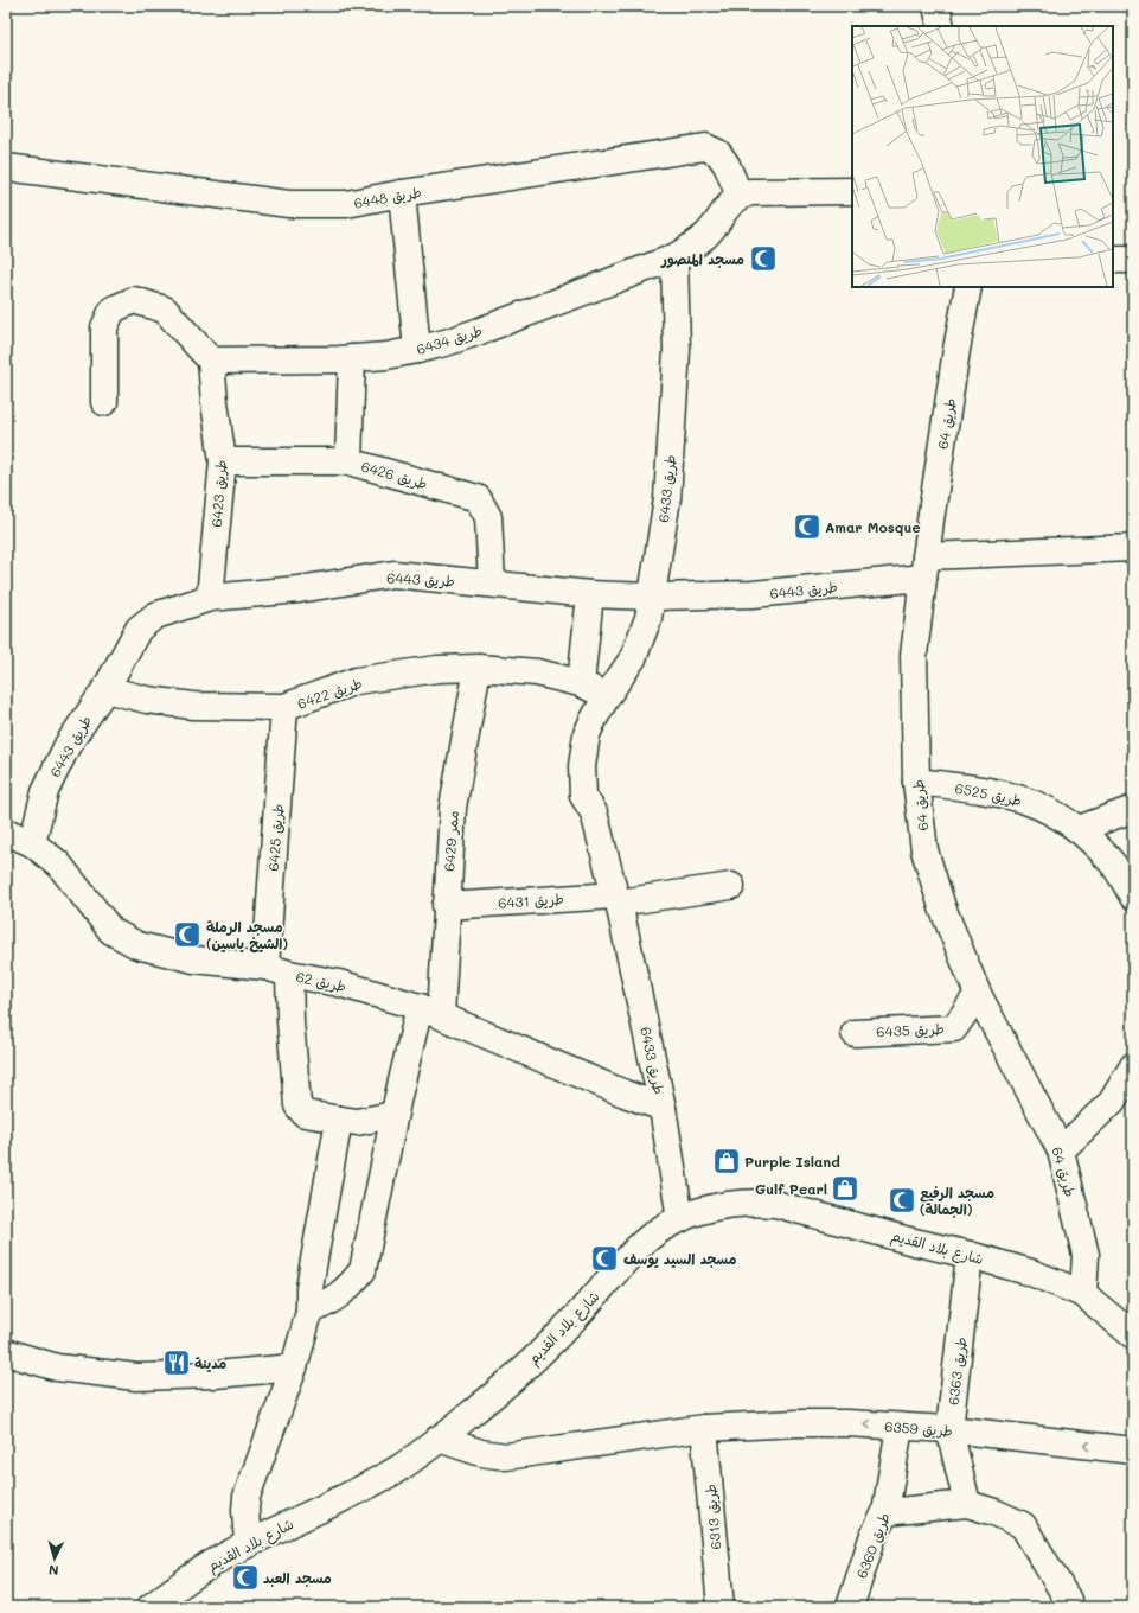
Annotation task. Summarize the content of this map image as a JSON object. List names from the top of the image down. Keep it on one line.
{"streets":{"street":["طريق 6448","طريق 6434","طريق 64","طريق 6426","طريق 6433","طريق 6423","طريق 6443","طريق 6422","طريق 6525","طريق 6425","ممر 6429","طريق 6431","طريق 62","طريق 6435","شارع بلاد القديم","طريق 6363","طريق 6359","طريق 6313","طريق 6360"]},"crossings":[["طريق 6434","طريق 6433"],["طريق 6434","طريق 6423"],["طريق 64","طريق 6443"],["طريق 64","طريق 6525"],["طريق 64","طريق 6435"],["طريق 64","شارع بلاد القديم"],["طريق 6426","طريق 6423"],["طريق 6426","طريق 6443"],["طريق 6433","طريق 6443"],["طريق 6433","طريق 6422"],["طريق 6433","طريق 6431"],["طريق 6433","طريق 62"],["طريق 6433","شارع بلاد القديم"],["طريق 6423","طريق 6443"],["طريق 6443","طريق 6422"],["طريق 6443","طريق 62"],["طريق 6422","طريق 6425"],["طريق 6422","ممر 6429"],["طريق 6425","ممر 6429"],["طريق 6425","طريق 62"],["ممر 6429","طريق 6431"],["ممر 6429","طريق 62"],["شارع بلاد القديم","طريق 6363"],["شارع بلاد القديم","طريق 6359"],["طريق 6363","طريق 6359"],["طريق 6359","طريق 6313"],["طريق 6359","طريق 6360"]],"one_way":["طريق 6359"],"places":{"mosque":["مسجد المنصور","Amar Mosque","مسجد الرملة (الشيخ ياسين)","مسجد الرفيع (الجمالة)","مسجد السيد يوسف","مسجد العبد"],"shop":["Purple Island","Gulf Pearl"],"restaurant":["مدينة"]},"north":"bottom"}
